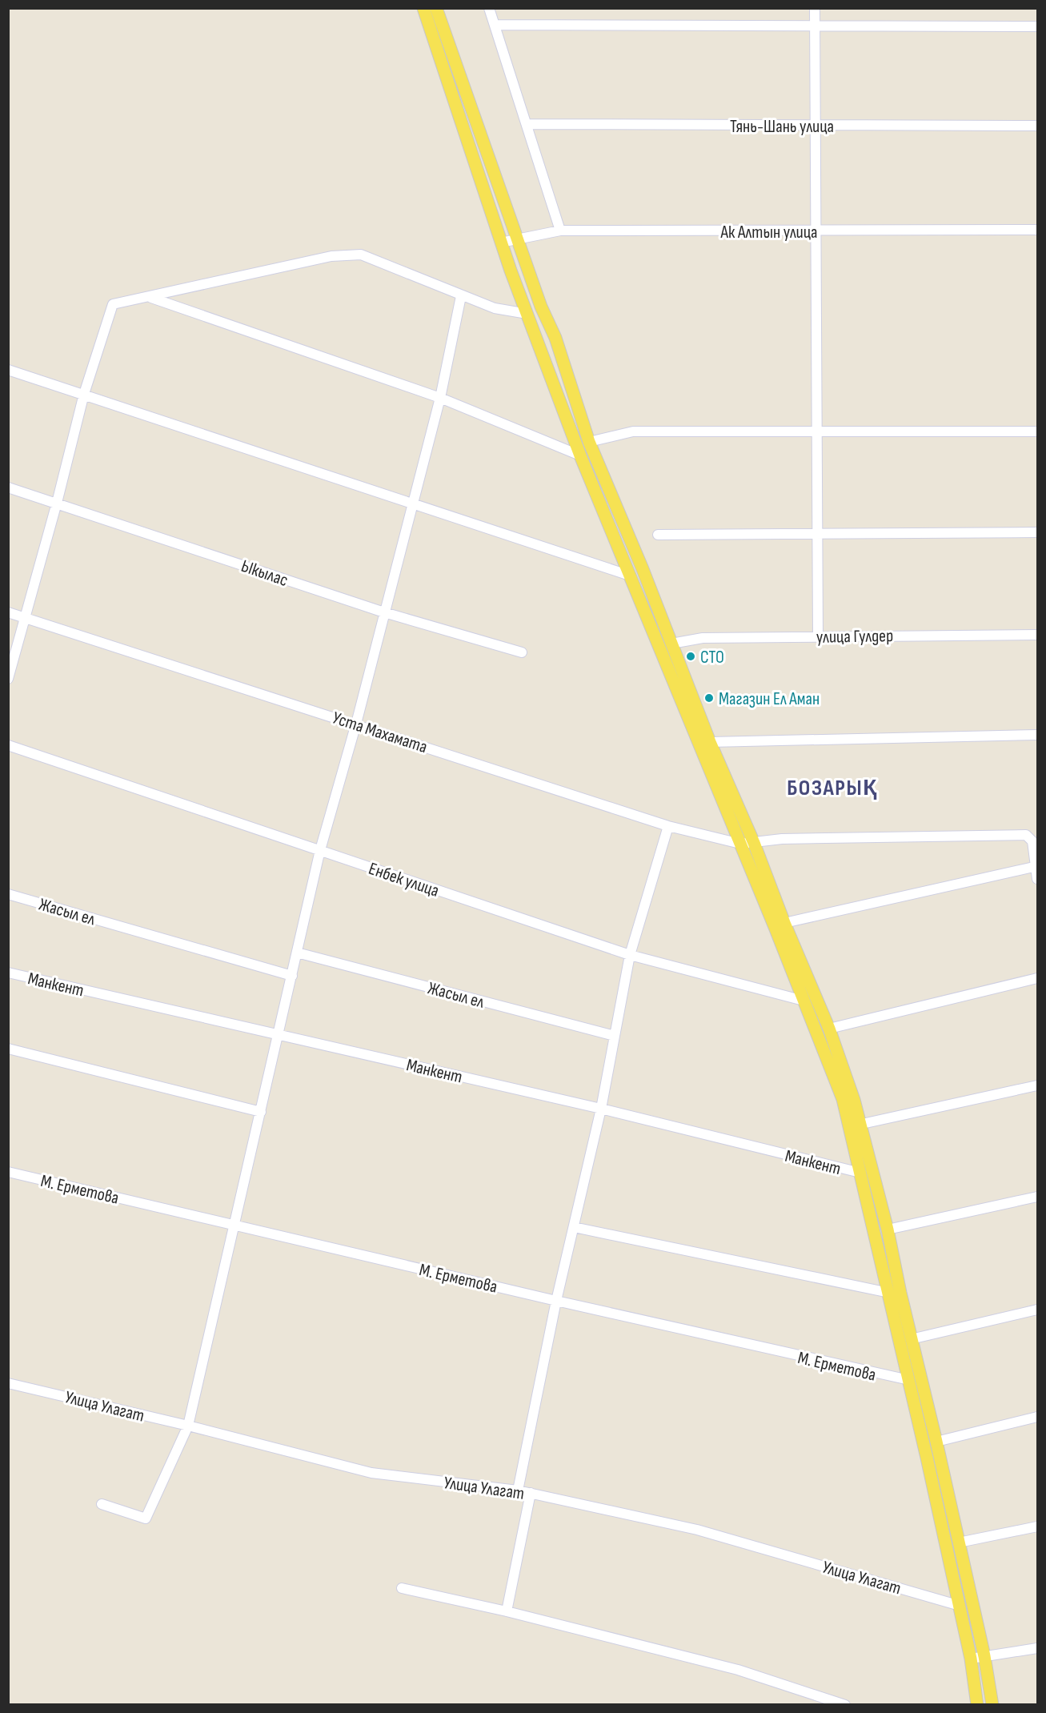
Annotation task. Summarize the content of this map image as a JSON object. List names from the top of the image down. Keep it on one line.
{"streets":{"street":["Тянь-Шань улица","Ак Алтын улица","Ыкылас","улица Гулдер","Уста Махамата","Енбек улица","Жасыл ел","Манкент","М. Ерметова","Улица Улагат"]},"districts":["БОЗАРЫҚ"],"places":["СТО","Магазин Ел Аман"]}
